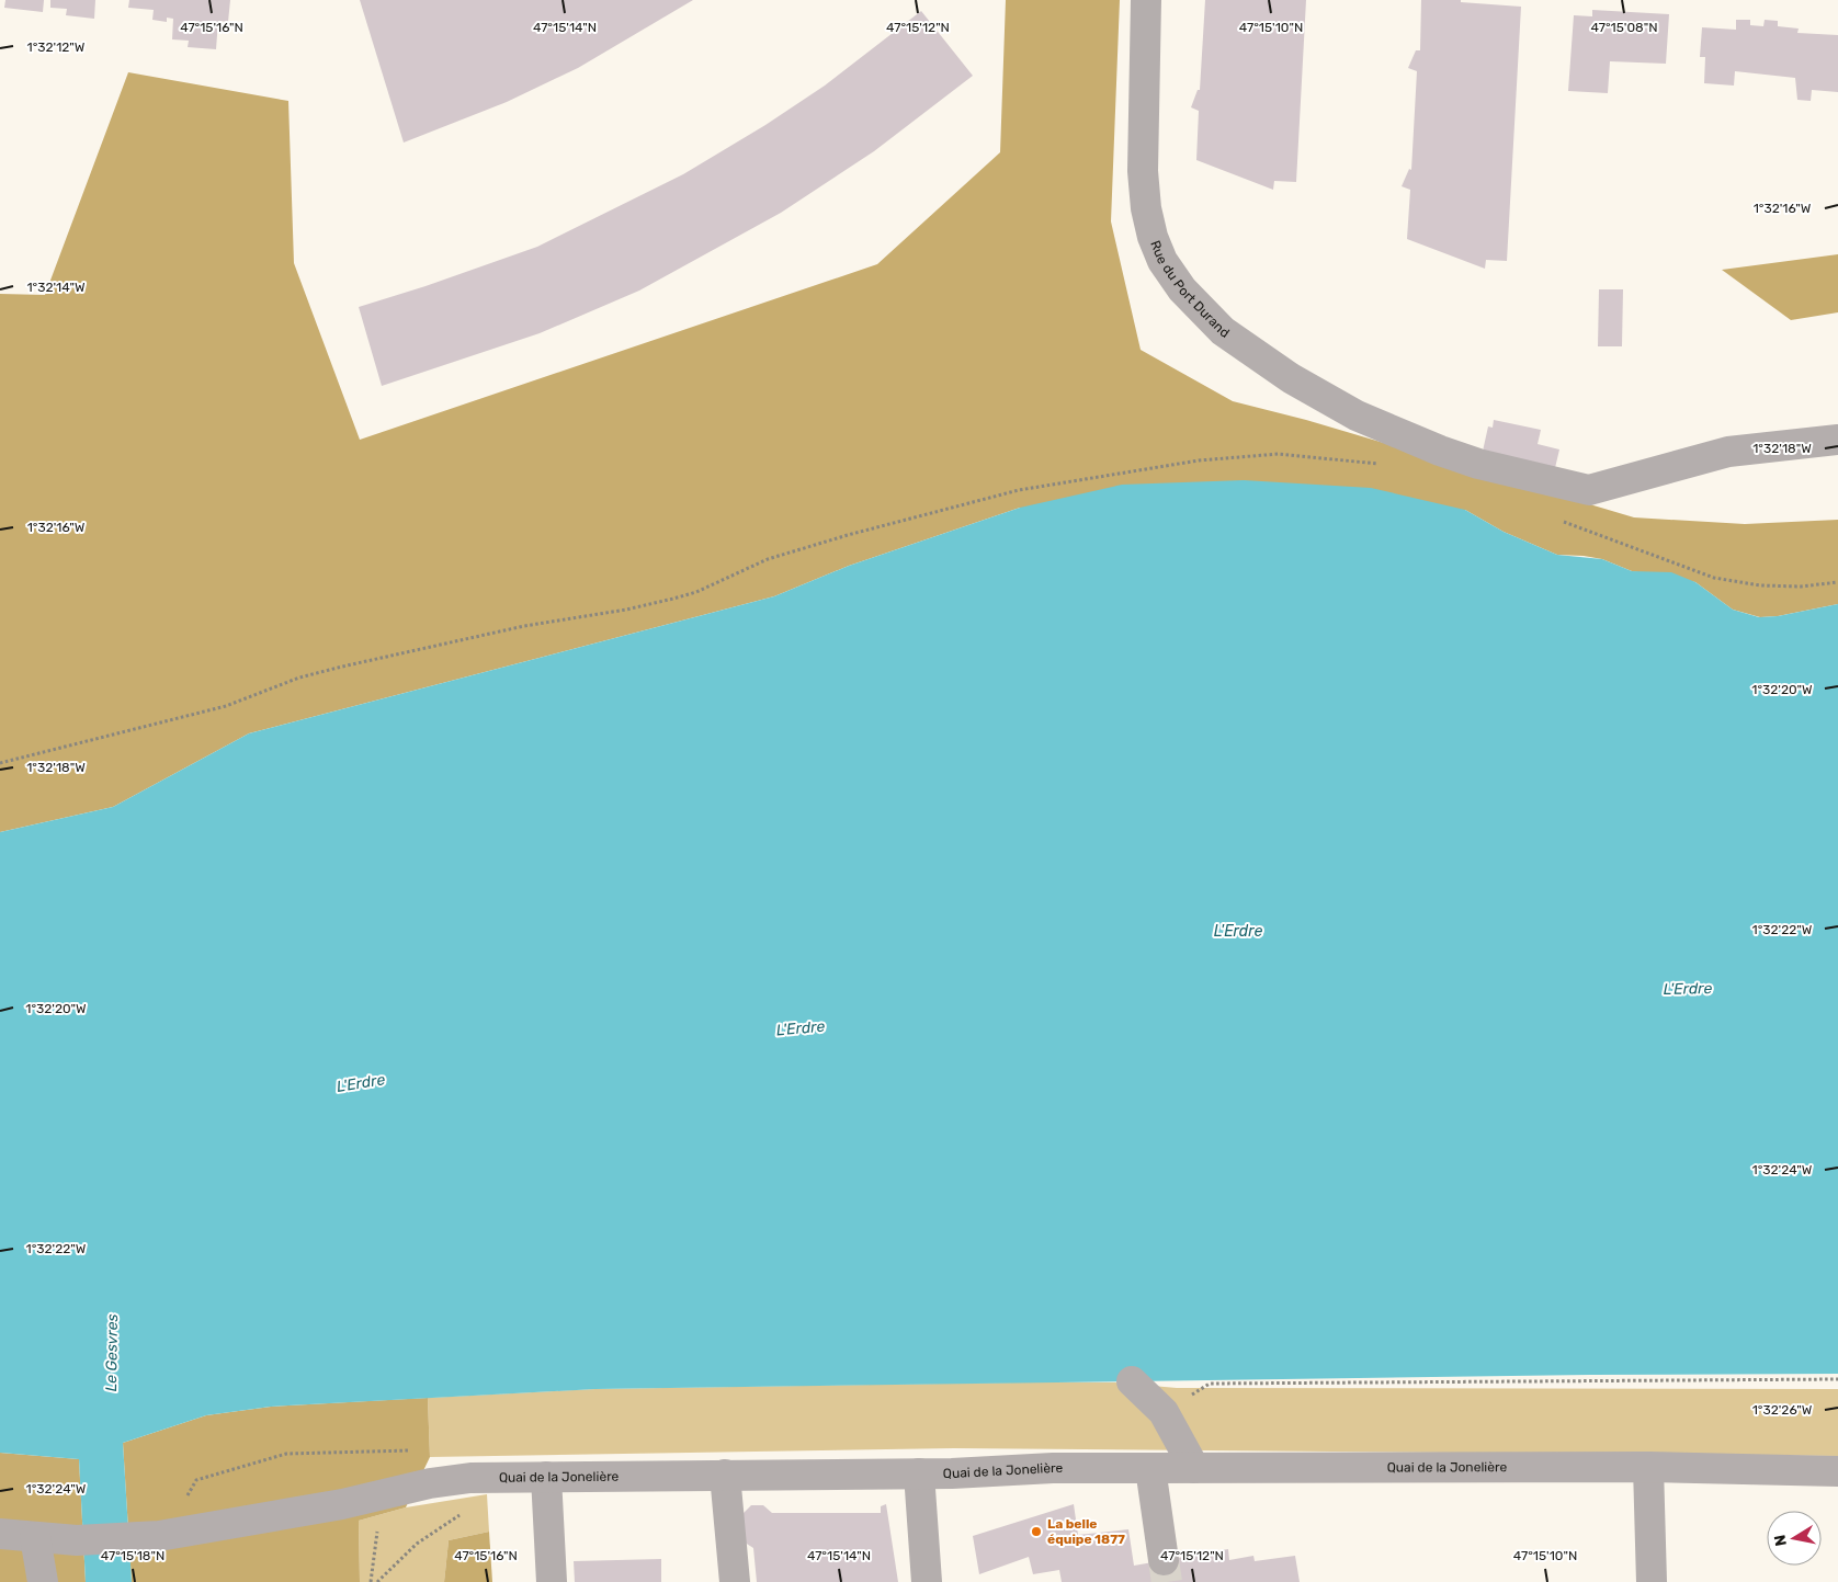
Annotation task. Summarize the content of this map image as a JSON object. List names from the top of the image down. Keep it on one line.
{"streets":{"street":["Rue du Port Durand","Quai de la Jonelière"]},"water":["L'Erdre","Le Gesvres"],"places":["La belle équipe 1877"],"north":"left","coordinates":["47°15'08\"N","47°15'16\"N","47°15'14\"N","47°15'12\"N","47°15'10\"N","1°32'12\"W","1°32'16\"W","1°32'14\"W","1°32'18\"W","1°32'20\"W","1°32'22\"W","1°32'24\"W","1°32'26\"W","47°15'18\"N"]}
